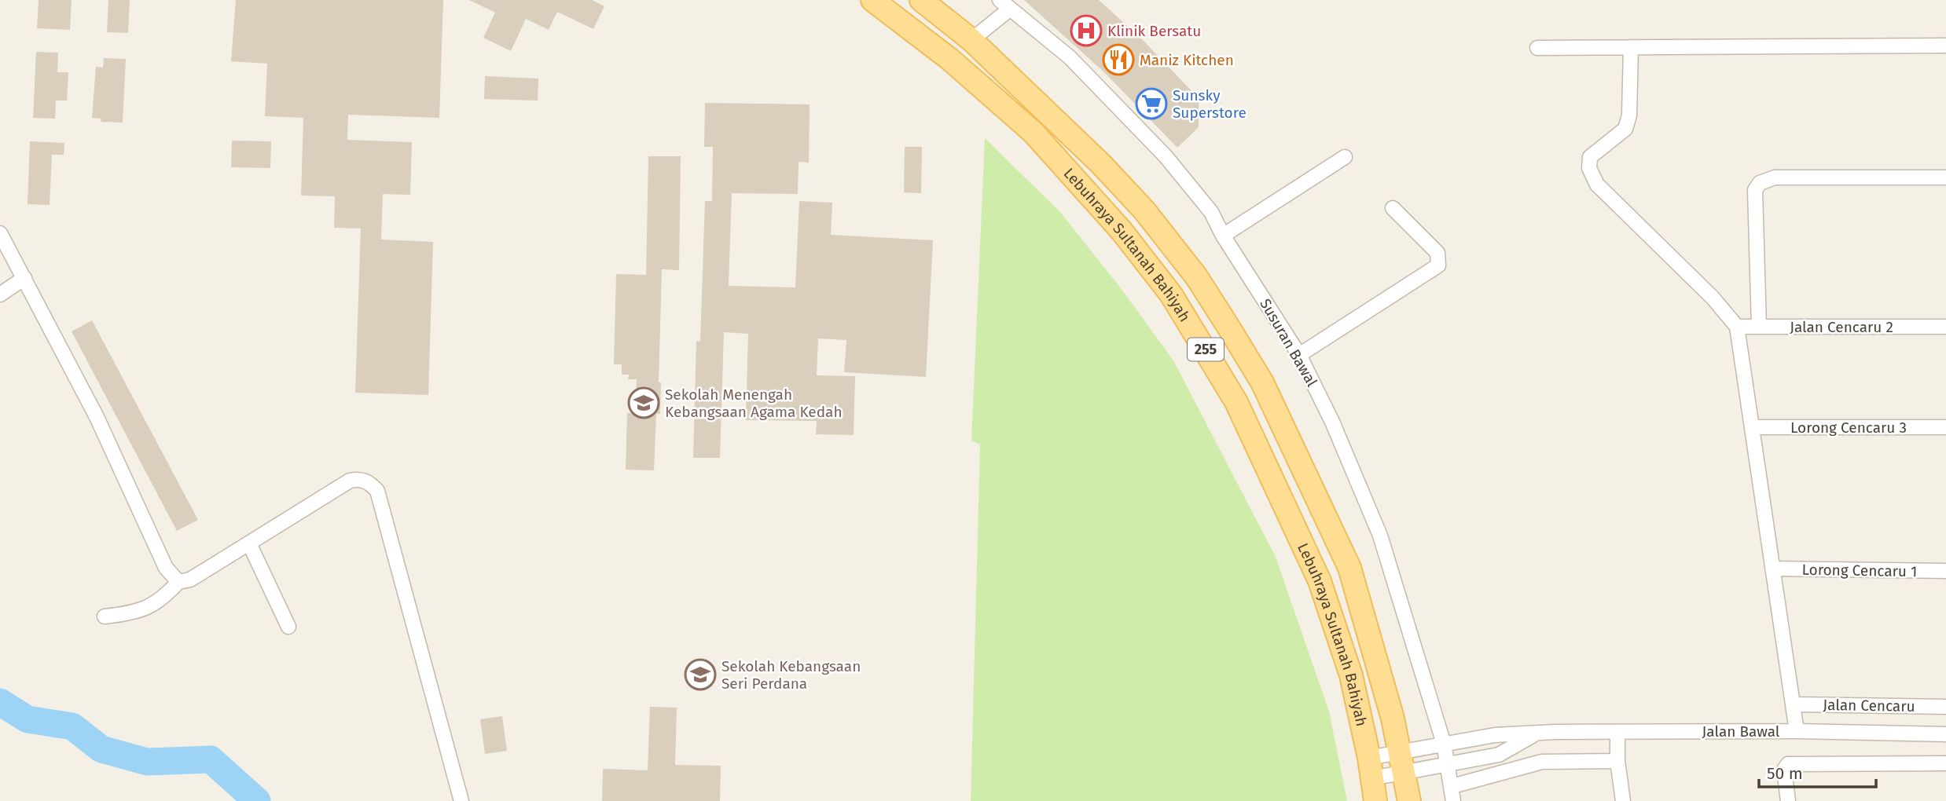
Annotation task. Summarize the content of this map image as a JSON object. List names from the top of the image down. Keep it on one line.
{"streets":{"main road":["Lebuhraya Sultanah Bahiyah","255"],"street":["Jalan Cencaru 2","Susuran Bawal","Lorong Cencaru 3","Lorong Cencaru 1","Jalan Cencaru","Jalan Bawal"]},"crossings":[["Lebuhraya Sultanah Bahiyah","Jalan Bawal"],["Susuran Bawal","Jalan Bawal"]],"places":{"hospital":["Klinik Bersatu"],"restaurant":["Maniz Kitchen"],"supermarket":["Sunsky Superstore"],"school or university":["Sekolah Menengah Kebangsaan Agama Kedah","Sekolah Kebangsaan Seri Perdana"]},"scale_bar":"50 m"}
